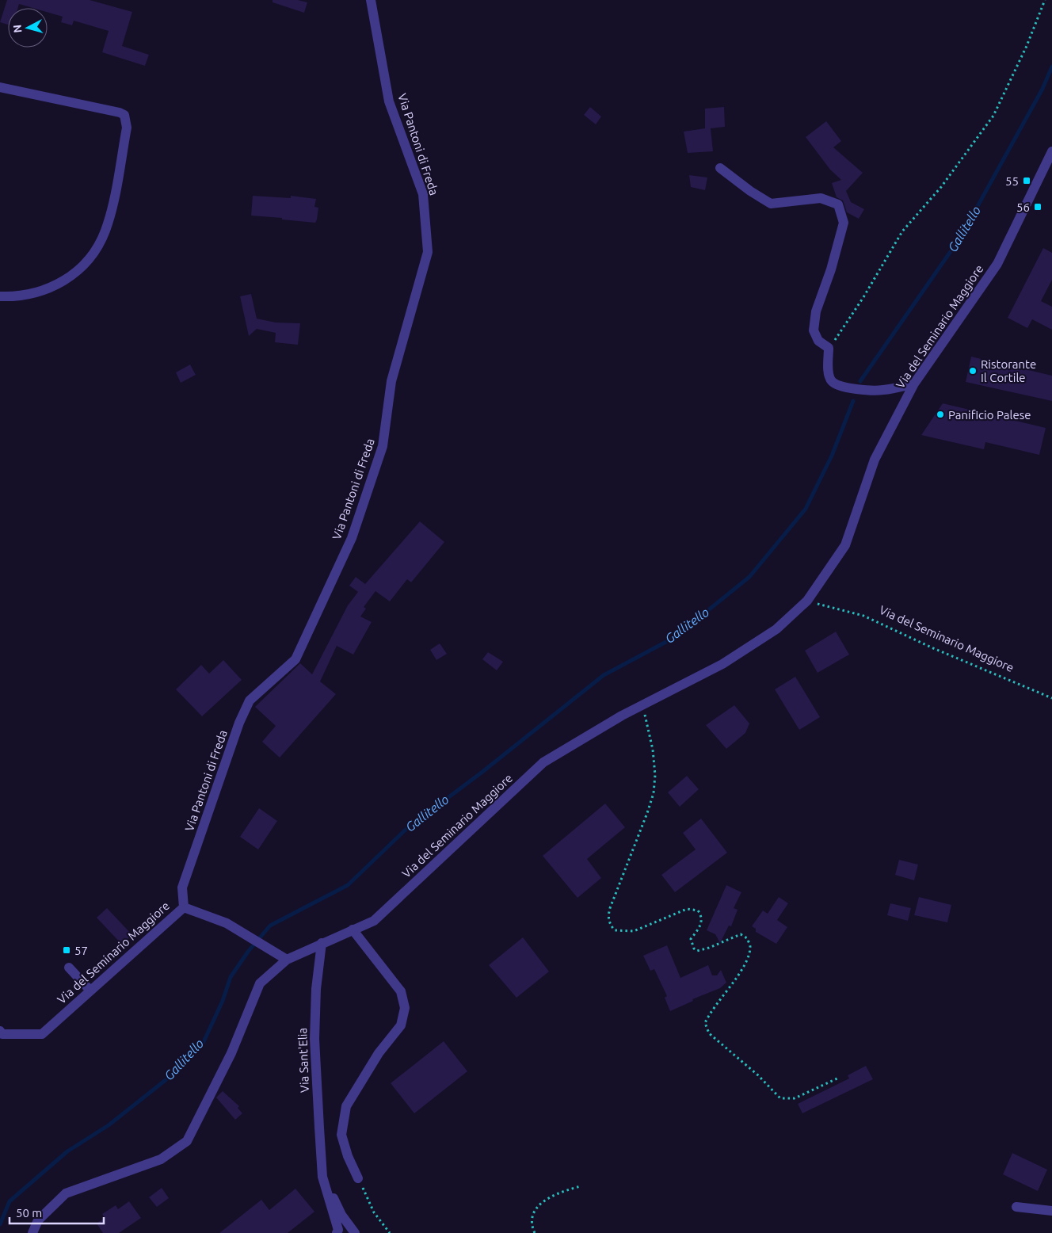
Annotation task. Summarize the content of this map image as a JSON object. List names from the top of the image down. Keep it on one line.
{"streets":{"street":["Via Pantoni di Freda","Via del Seminario Maggiore","Via Sant'Elia"]},"crossings":[["Via Pantoni di Freda","Via del Seminario Maggiore"],["Via del Seminario Maggiore","Via Sant'Elia"]],"water":["Gallitello"],"places":{"transit":["55","56","57"],"other":["Ristorante Il Cortile","Panificio Palese"]},"scale_bar":"50 m","north":"left"}
